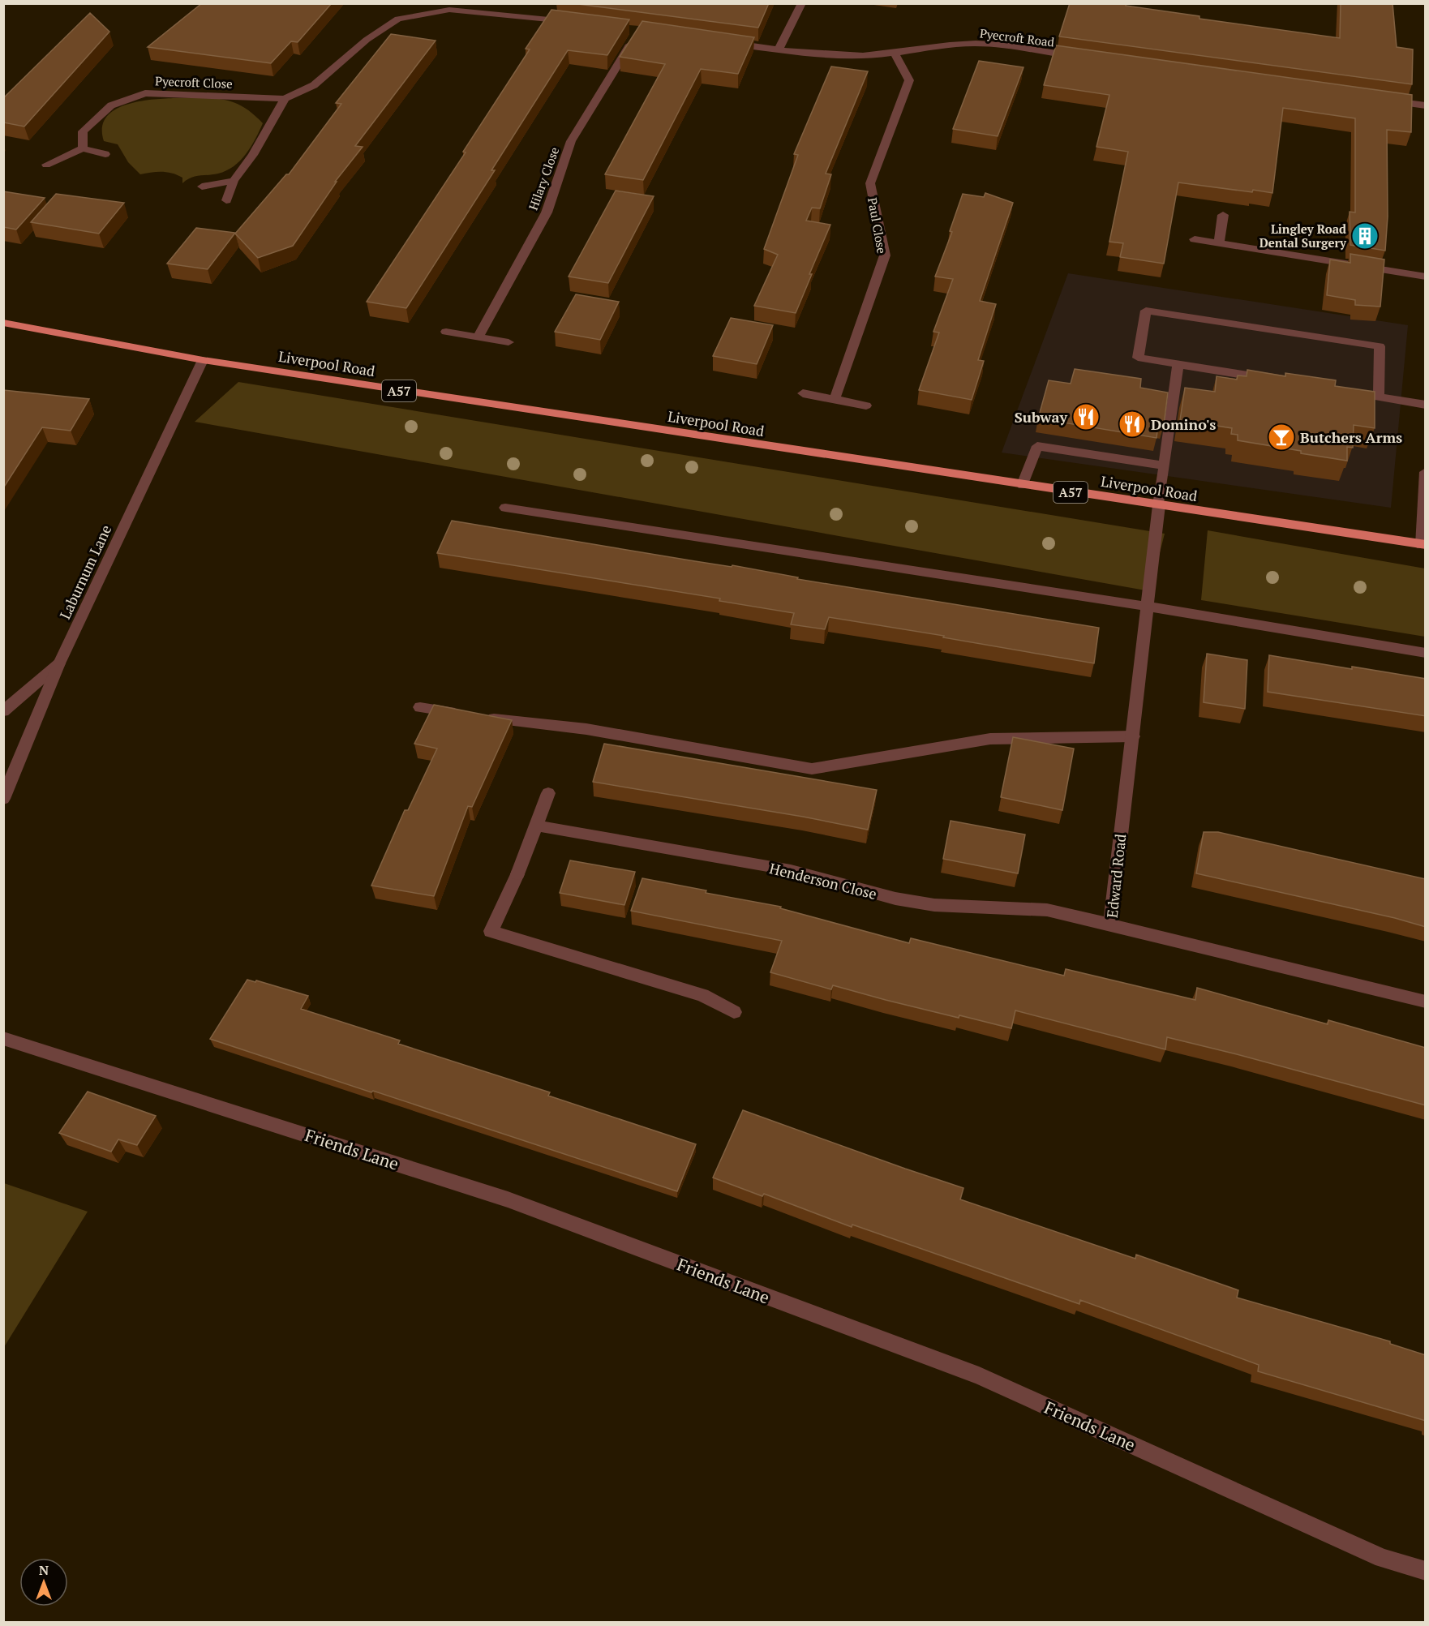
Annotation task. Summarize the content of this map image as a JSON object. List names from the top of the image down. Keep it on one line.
{"streets":{"highway":["Liverpool Road","A57"],"street":["Pyecroft Road","Pyecroft Close","Hilary Close","Paul Close","Laburnum Lane","Edward Road","Henderson Close","Friends Lane"]},"crossings":[["Pyecroft Road","Paul Close"],["Liverpool Road","Laburnum Lane"],["Liverpool Road","Edward Road"],["Edward Road","Henderson Close"]],"places":{"building":["Lingley Road Dental Surgery"],"restaurant":["Subway","Domino's"],"bar":["Butchers Arms"]},"north":"top"}
